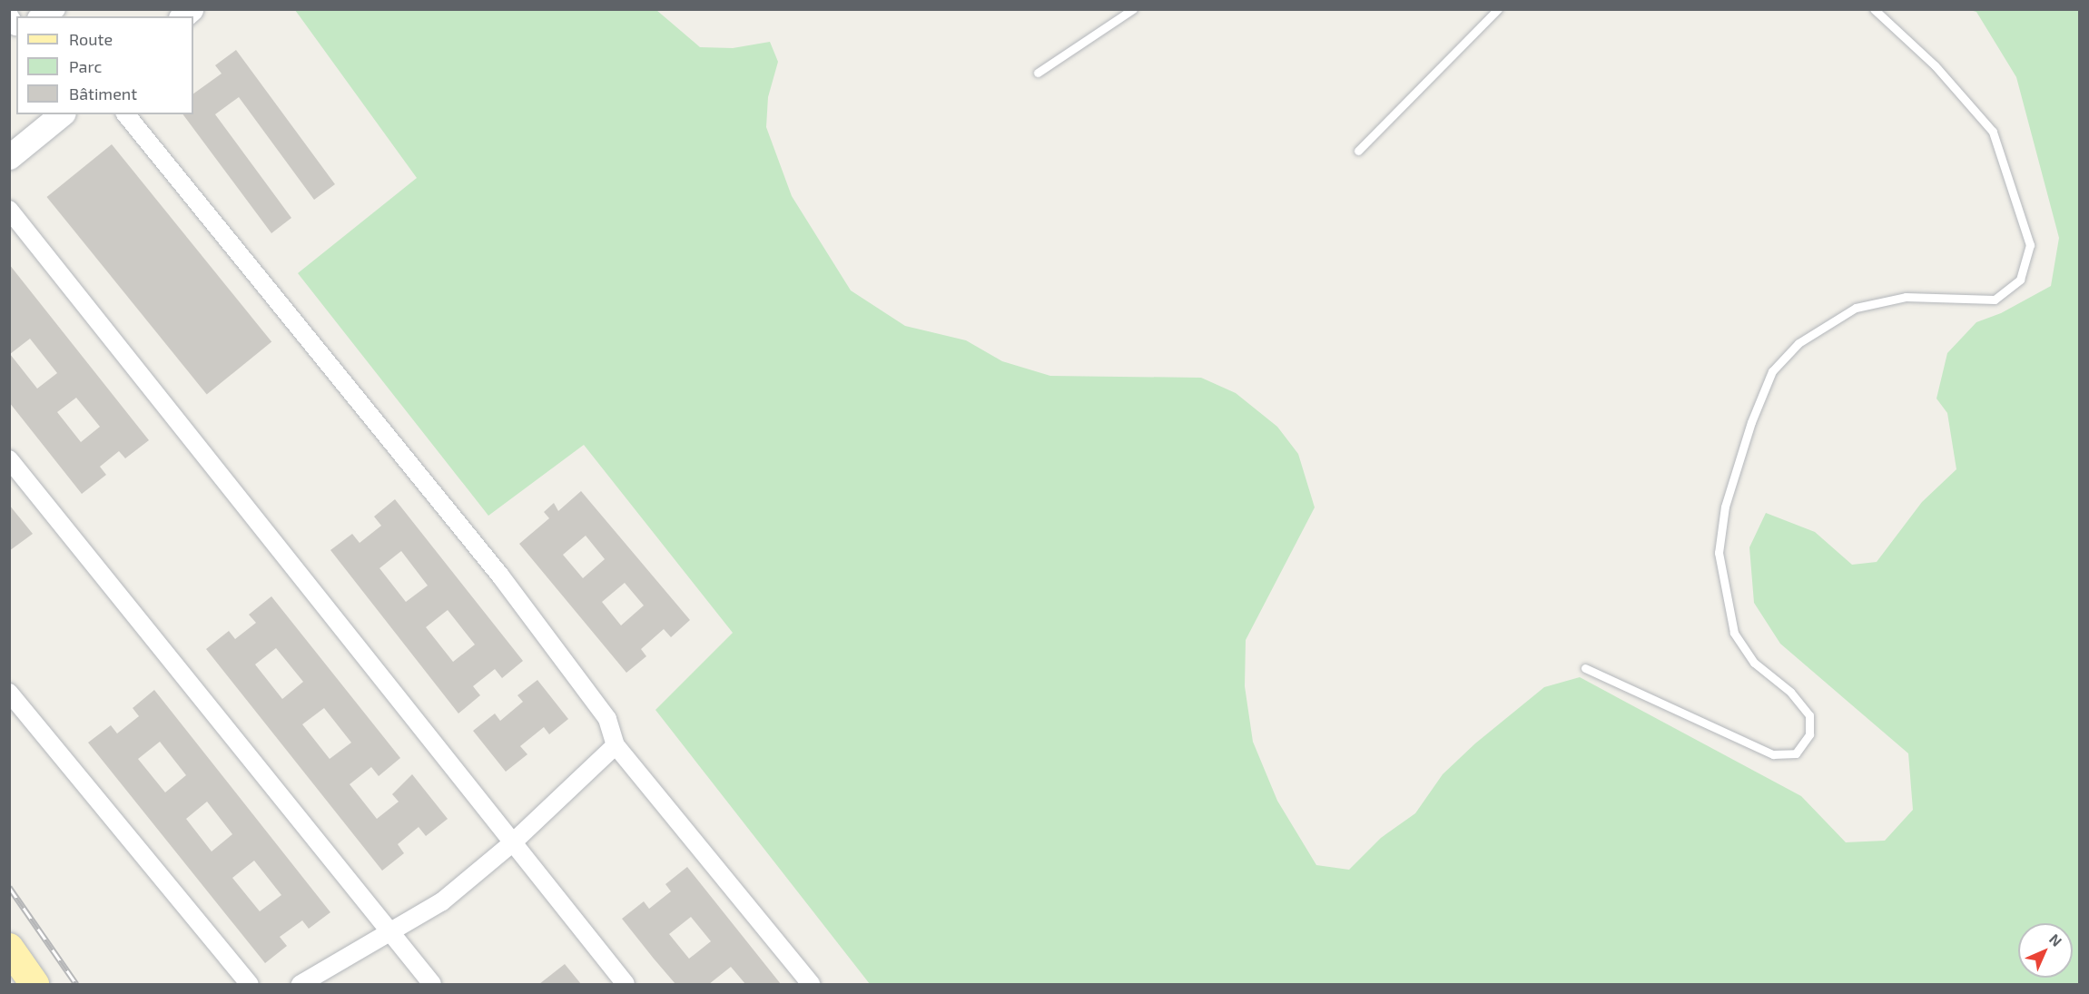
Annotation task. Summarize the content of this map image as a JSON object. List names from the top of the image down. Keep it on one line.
{"legend":["Route","Parc","Bâtiment"],"north":"top right"}
